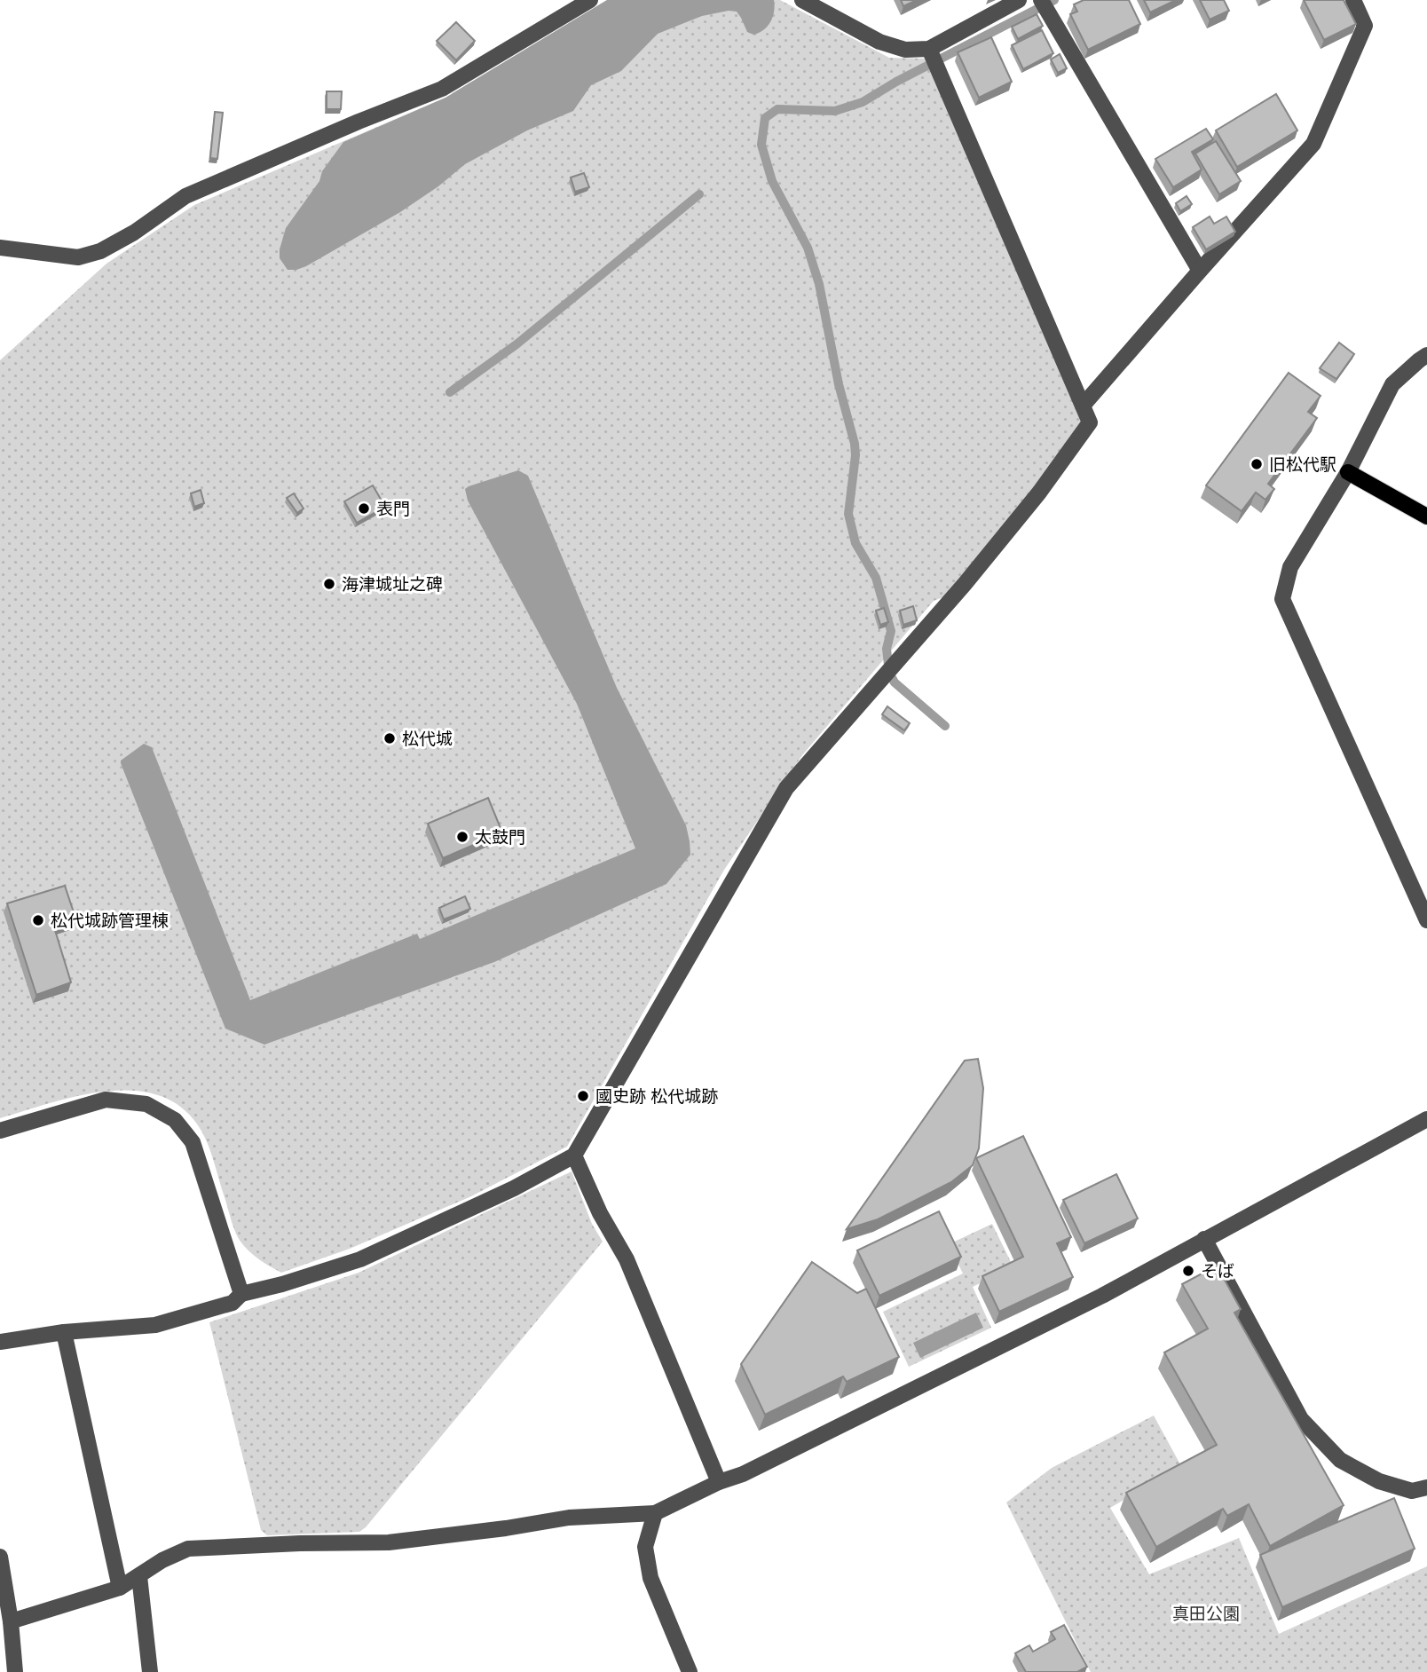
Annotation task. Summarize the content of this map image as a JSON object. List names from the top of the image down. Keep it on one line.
{"parks":["真田公園"],"places":["旧松代駅","表門","海津城址之碑","松代城","太鼓門","松代城跡管理棟","國史跡 松代城跡","そば"]}
